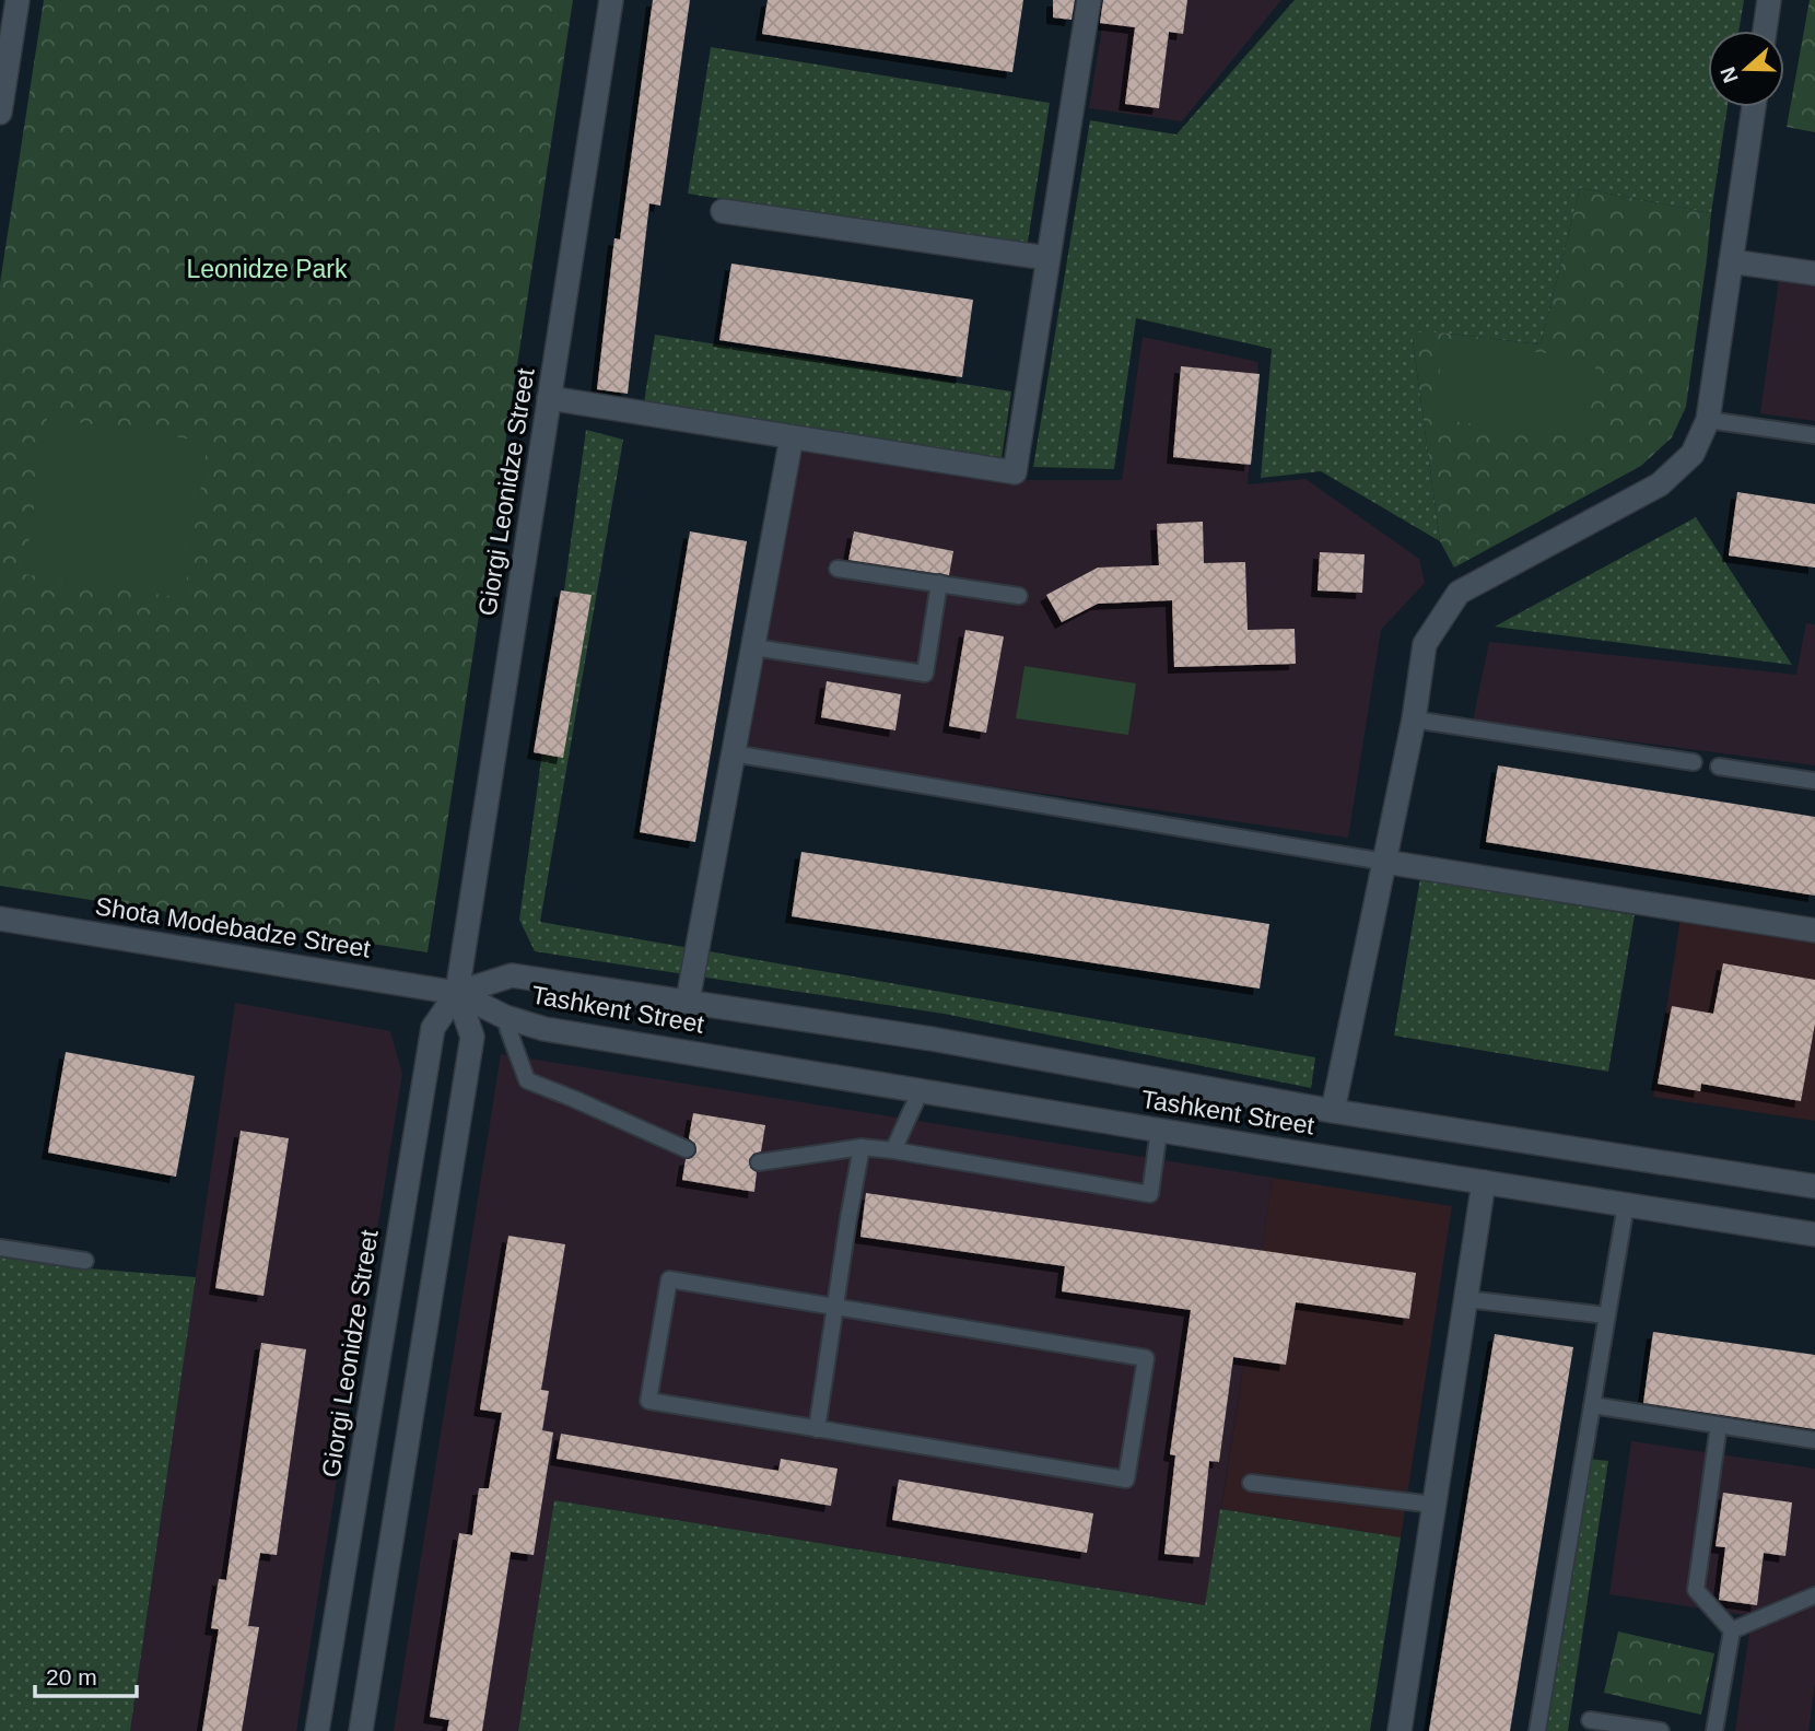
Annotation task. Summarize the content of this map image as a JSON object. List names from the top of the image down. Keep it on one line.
{"streets":{"street":["Giorgi Leonidze Street","Shota Modebadze Street","Tashkent Street"]},"crossings":[["Giorgi Leonidze Street","Shota Modebadze Street"],["Giorgi Leonidze Street","Tashkent Street"],["Shota Modebadze Street","Tashkent Street"]],"parks":["Leonidze Park"],"scale_bar":"20 m","north":"left"}
